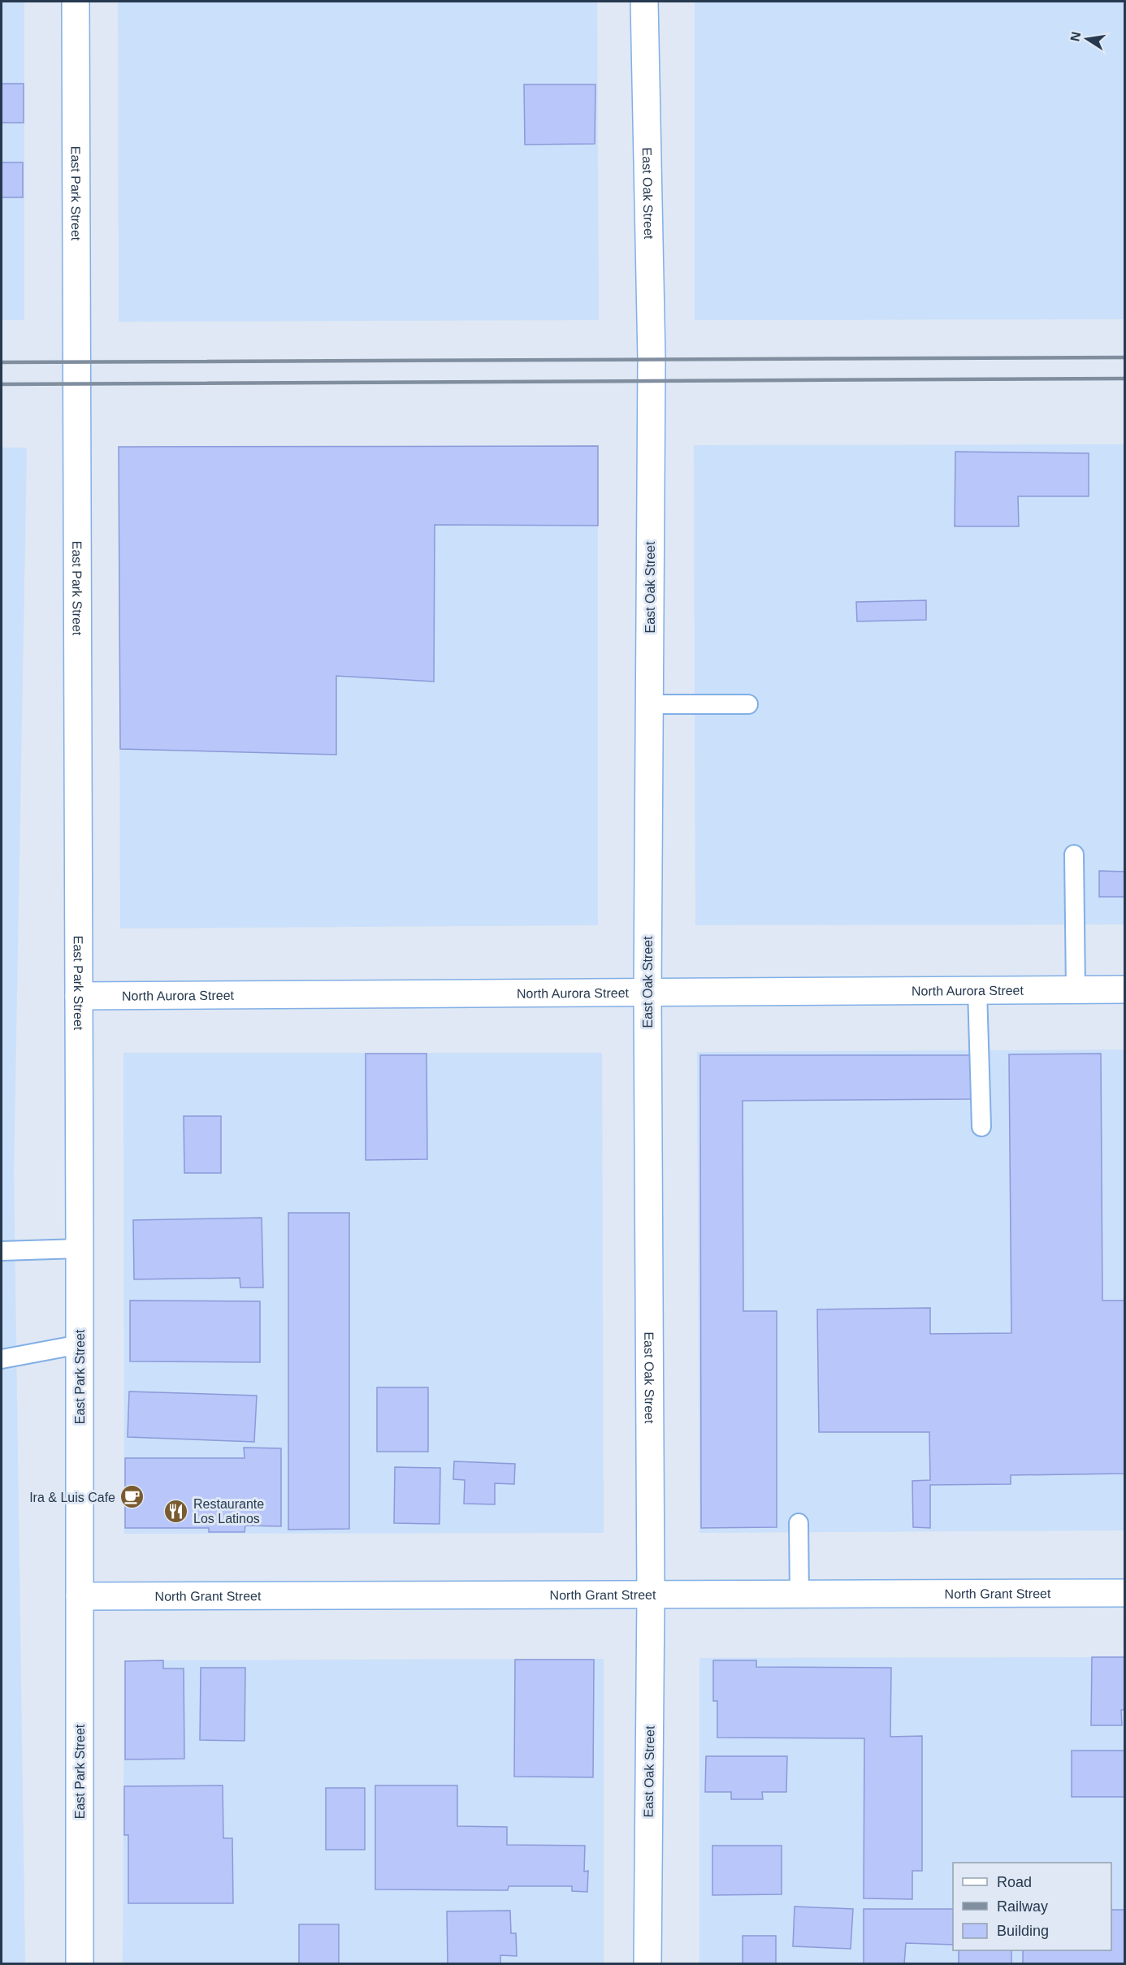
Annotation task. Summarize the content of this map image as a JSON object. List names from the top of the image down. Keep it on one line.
{"streets":{"street":["East Park Street","East Oak Street","North Aurora Street","North Grant Street"]},"crossings":[["East Park Street","North Aurora Street"],["East Park Street","North Grant Street"],["East Oak Street","North Aurora Street"],["East Oak Street","North Grant Street"]],"places":{"cafe":["Ira & Luis Cafe"],"restaurant":["Restaurante Los Latinos"]},"legend":["Road","Railway","Building"],"north":"left"}
